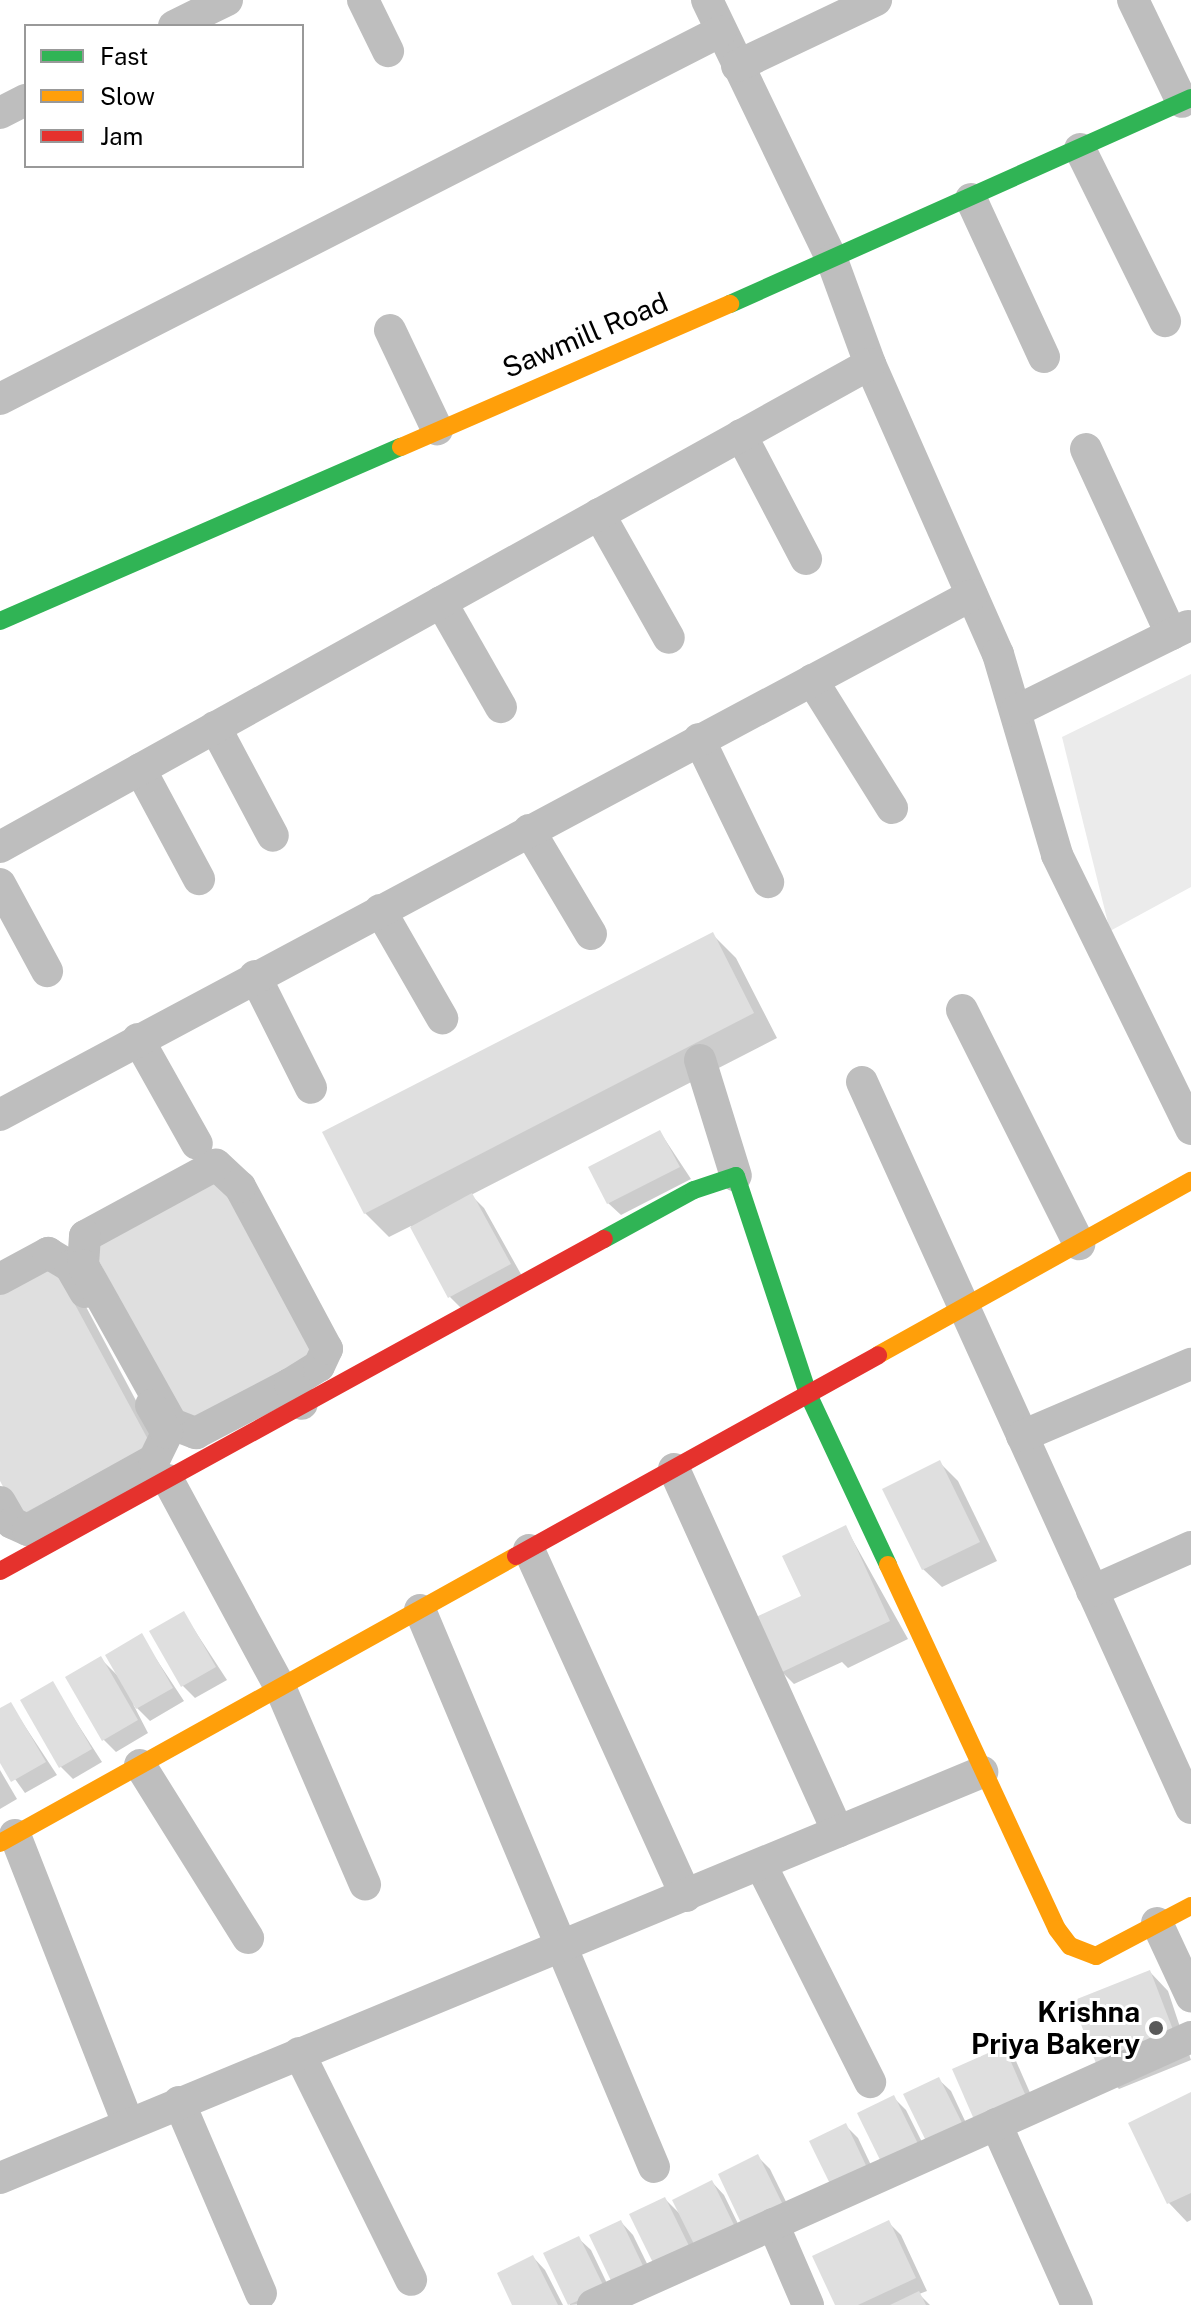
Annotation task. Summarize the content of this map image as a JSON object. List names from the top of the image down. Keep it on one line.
{"streets":{"street":["Sawmill Road"]},"places":["Krishna Priya Bakery"],"legend":["Fast","Slow","Jam"]}
